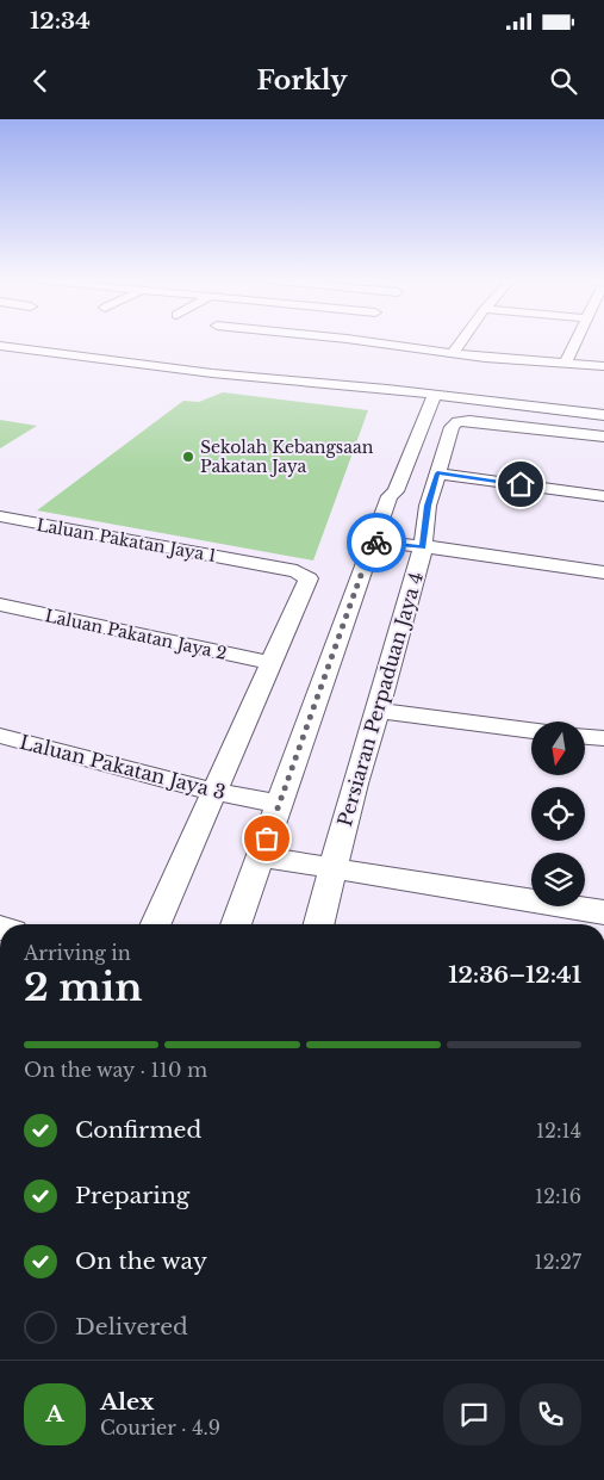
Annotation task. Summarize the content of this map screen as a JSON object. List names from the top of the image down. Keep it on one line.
{"streets":{"street":["Laluan Pakatan Jaya 1","Laluan Pakatan Jaya 2","Persiaran Perpaduan Jaya 4","Laluan Pakatan Jaya 3"]},"crossings":[["Laluan Pakatan Jaya 1","Laluan Pakatan Jaya 2"]],"places":["Sekolah Kebangsaan Pakatan Jaya"],"north":"bottom","page":{"status":"12:34","header":"Forkly","heading":["2 min","Arriving in","12:36–12:41"],"panel":["Alex","Courier · 4.9"],"bar":"On the way · 110 m","list":[["Confirmed","12:14"],["Preparing","12:16"],["On the way","12:27"],"Delivered"],"round":"A"}}
